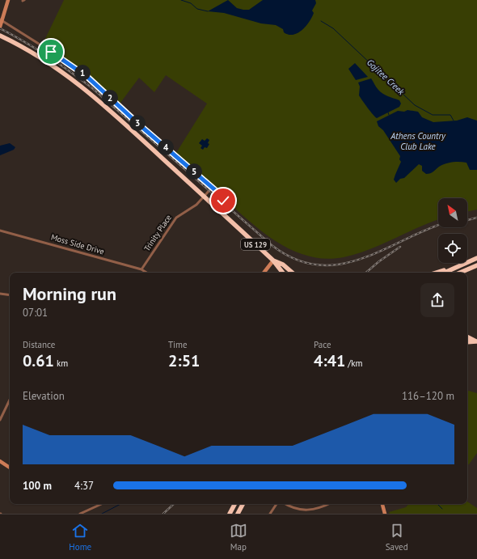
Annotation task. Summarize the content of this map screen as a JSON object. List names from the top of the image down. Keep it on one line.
{"streets":{"highway":["US 129"],"street":["Trinity Place","Moss Side Drive"]},"crossings":[["Trinity Place","Moss Side Drive"],["Trinity Place","US 129"]],"water":["Gojitee Creek","Athens Country Club Lake"],"north":"top left","page":{"pins":["1","2","3","4","5"],"heading":["Morning run","07:01"],"stats":[["Distance","0.61 km"],["Time","2:51"],["Pace","4:41 /km"]],"chart":["Elevation","116–120 m"],"list":[{"name":"100 m","note":"4:37"}],"tabs":["Home","Map","Saved"]}}
